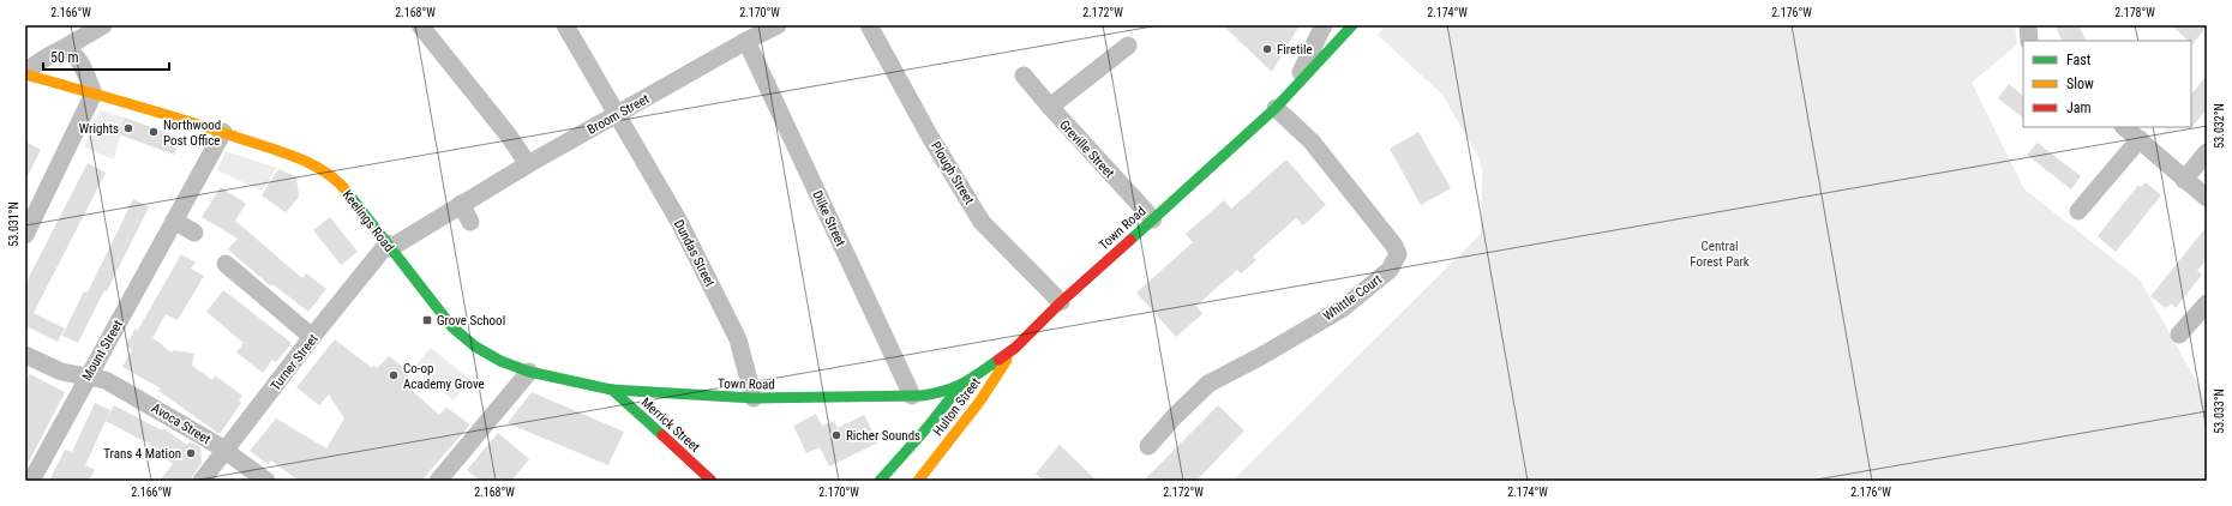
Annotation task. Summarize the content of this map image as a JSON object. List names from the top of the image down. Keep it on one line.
{"streets":{"main road":["Keelings Road","Town Road","Hulton Street","Merrick Street"],"street":["Broom Street","Greville Street","Plough Street","Dilke Street","Dundas Street","Whittle Court","Mount Street","Turner Street","Avoca Street"]},"crossings":[["Broom Street","Dilke Street"],["Broom Street","Keelings Road"],["Broom Street","Dundas Street"],["Broom Street","Turner Street"],["Greville Street","Town Road"],["Plough Street","Town Road"],["Dilke Street","Town Road"],["Keelings Road","Town Road"],["Keelings Road","Mount Street"],["Keelings Road","Turner Street"],["Keelings Road","Merrick Street"],["Town Road","Dundas Street"],["Town Road","Whittle Court"],["Town Road","Hulton Street"],["Town Road","Merrick Street"],["Mount Street","Avoca Street"],["Turner Street","Avoca Street"]],"parks":["Central Forest Park"],"places":{"other":["Firetile","Wrights","Northwood Post Office","Co-op Academy Grove","Richer Sounds","Trans 4 Mation"],"transit":["Grove School"]},"legend":["Fast","Slow","Jam"],"scale_bar":"50 m","coordinates":["2.166°W","2.168°W","2.170°W","2.172°W","2.174°W","2.176°W","2.178°W","53.032°N","53.031°N","53.033°N"]}
